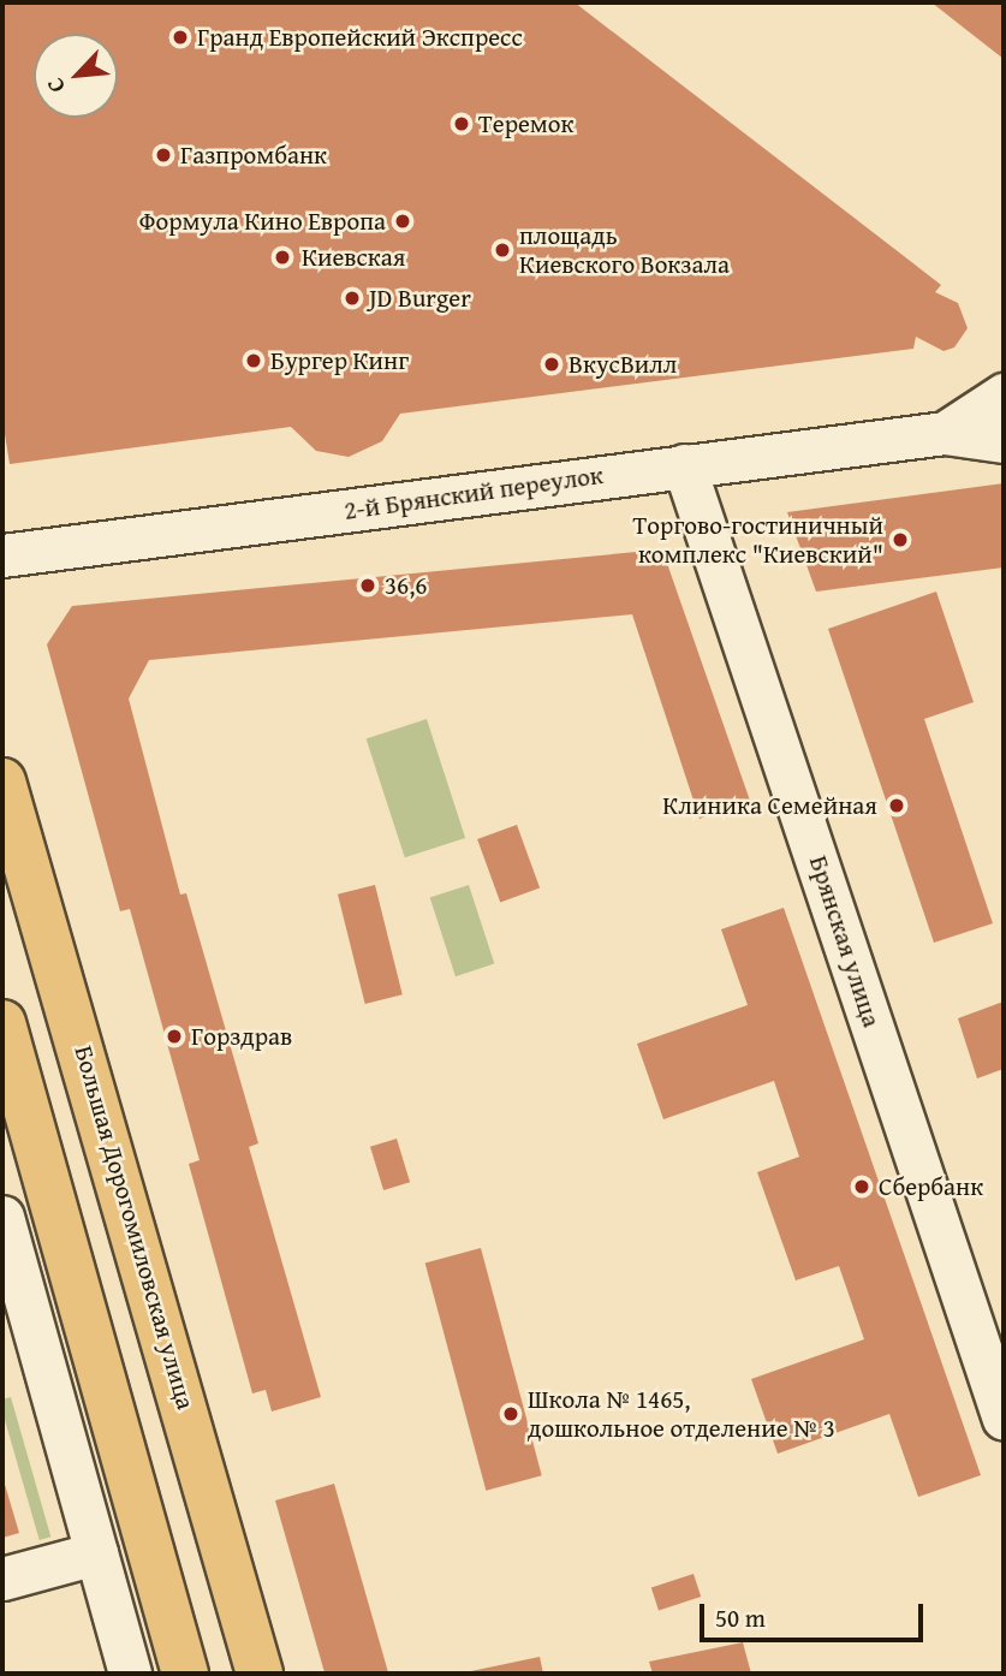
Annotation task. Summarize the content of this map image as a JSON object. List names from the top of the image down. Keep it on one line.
{"streets":{"main road":["Большая Дорогомиловская улица"],"street":["2-й Брянский переулок","Брянская улица"]},"crossings":[["2-й Брянский переулок","Брянская улица"]],"places":["Гранд Европейский Экспресс","Теремок","Газпромбанк","Формула Кино Европа","площадь Киевского Вокзала","Киевская","JD Burger","Бургер Кинг","ВкусВилл","Торгово-гостиничный комплекс \"Киевский\"","36,6","Клиника Семейная","Горздрав","Сбербанк","Школа № 1465, дошкольное отделение № 3"],"scale_bar":"50 m","north":"bottom left"}
